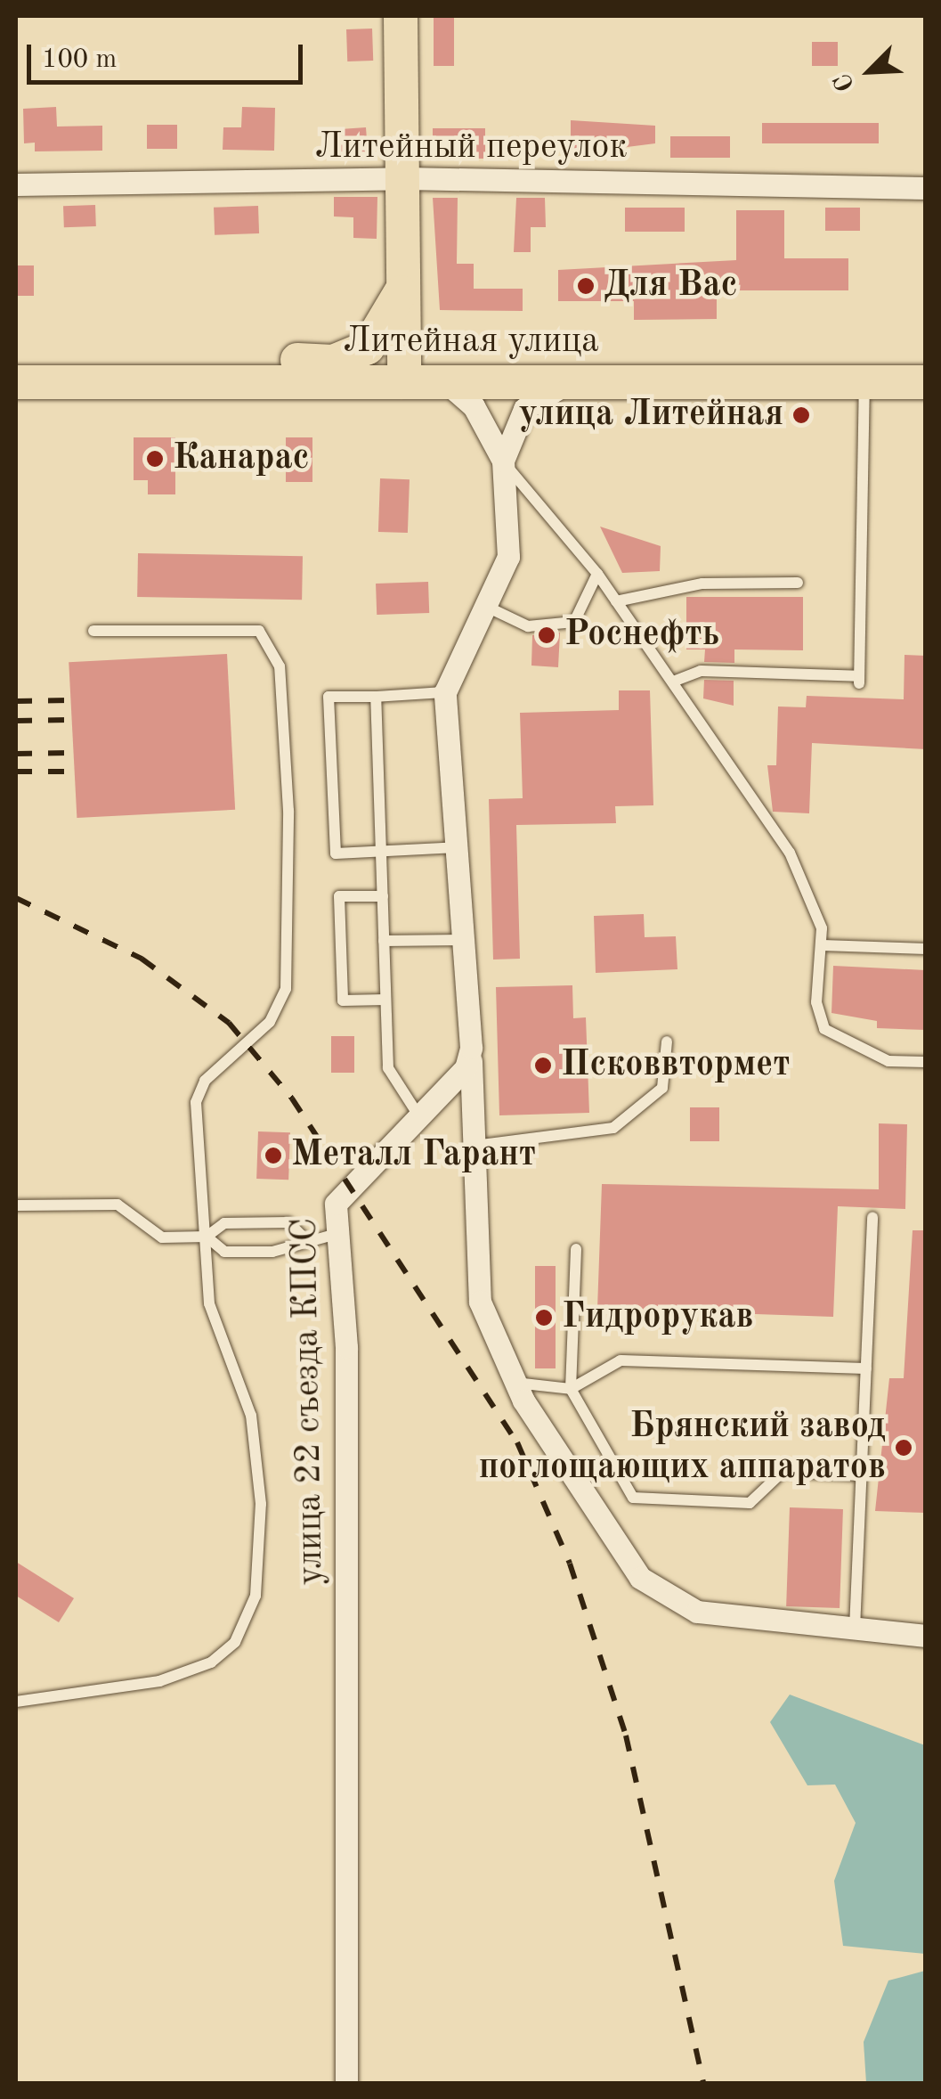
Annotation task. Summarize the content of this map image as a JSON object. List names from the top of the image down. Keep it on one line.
{"streets":{"main road":["Литейная улица"],"street":["Литейный переулок","улица 22 съезда КПСС"]},"places":["Для Вас","улица Литейная","Канарас","Роснефть","Псковвтормет","Металл Гарант","Гидрорукав","Брянский завод поглощающих аппаратов"],"scale_bar":"100 m","north":"bottom left"}
